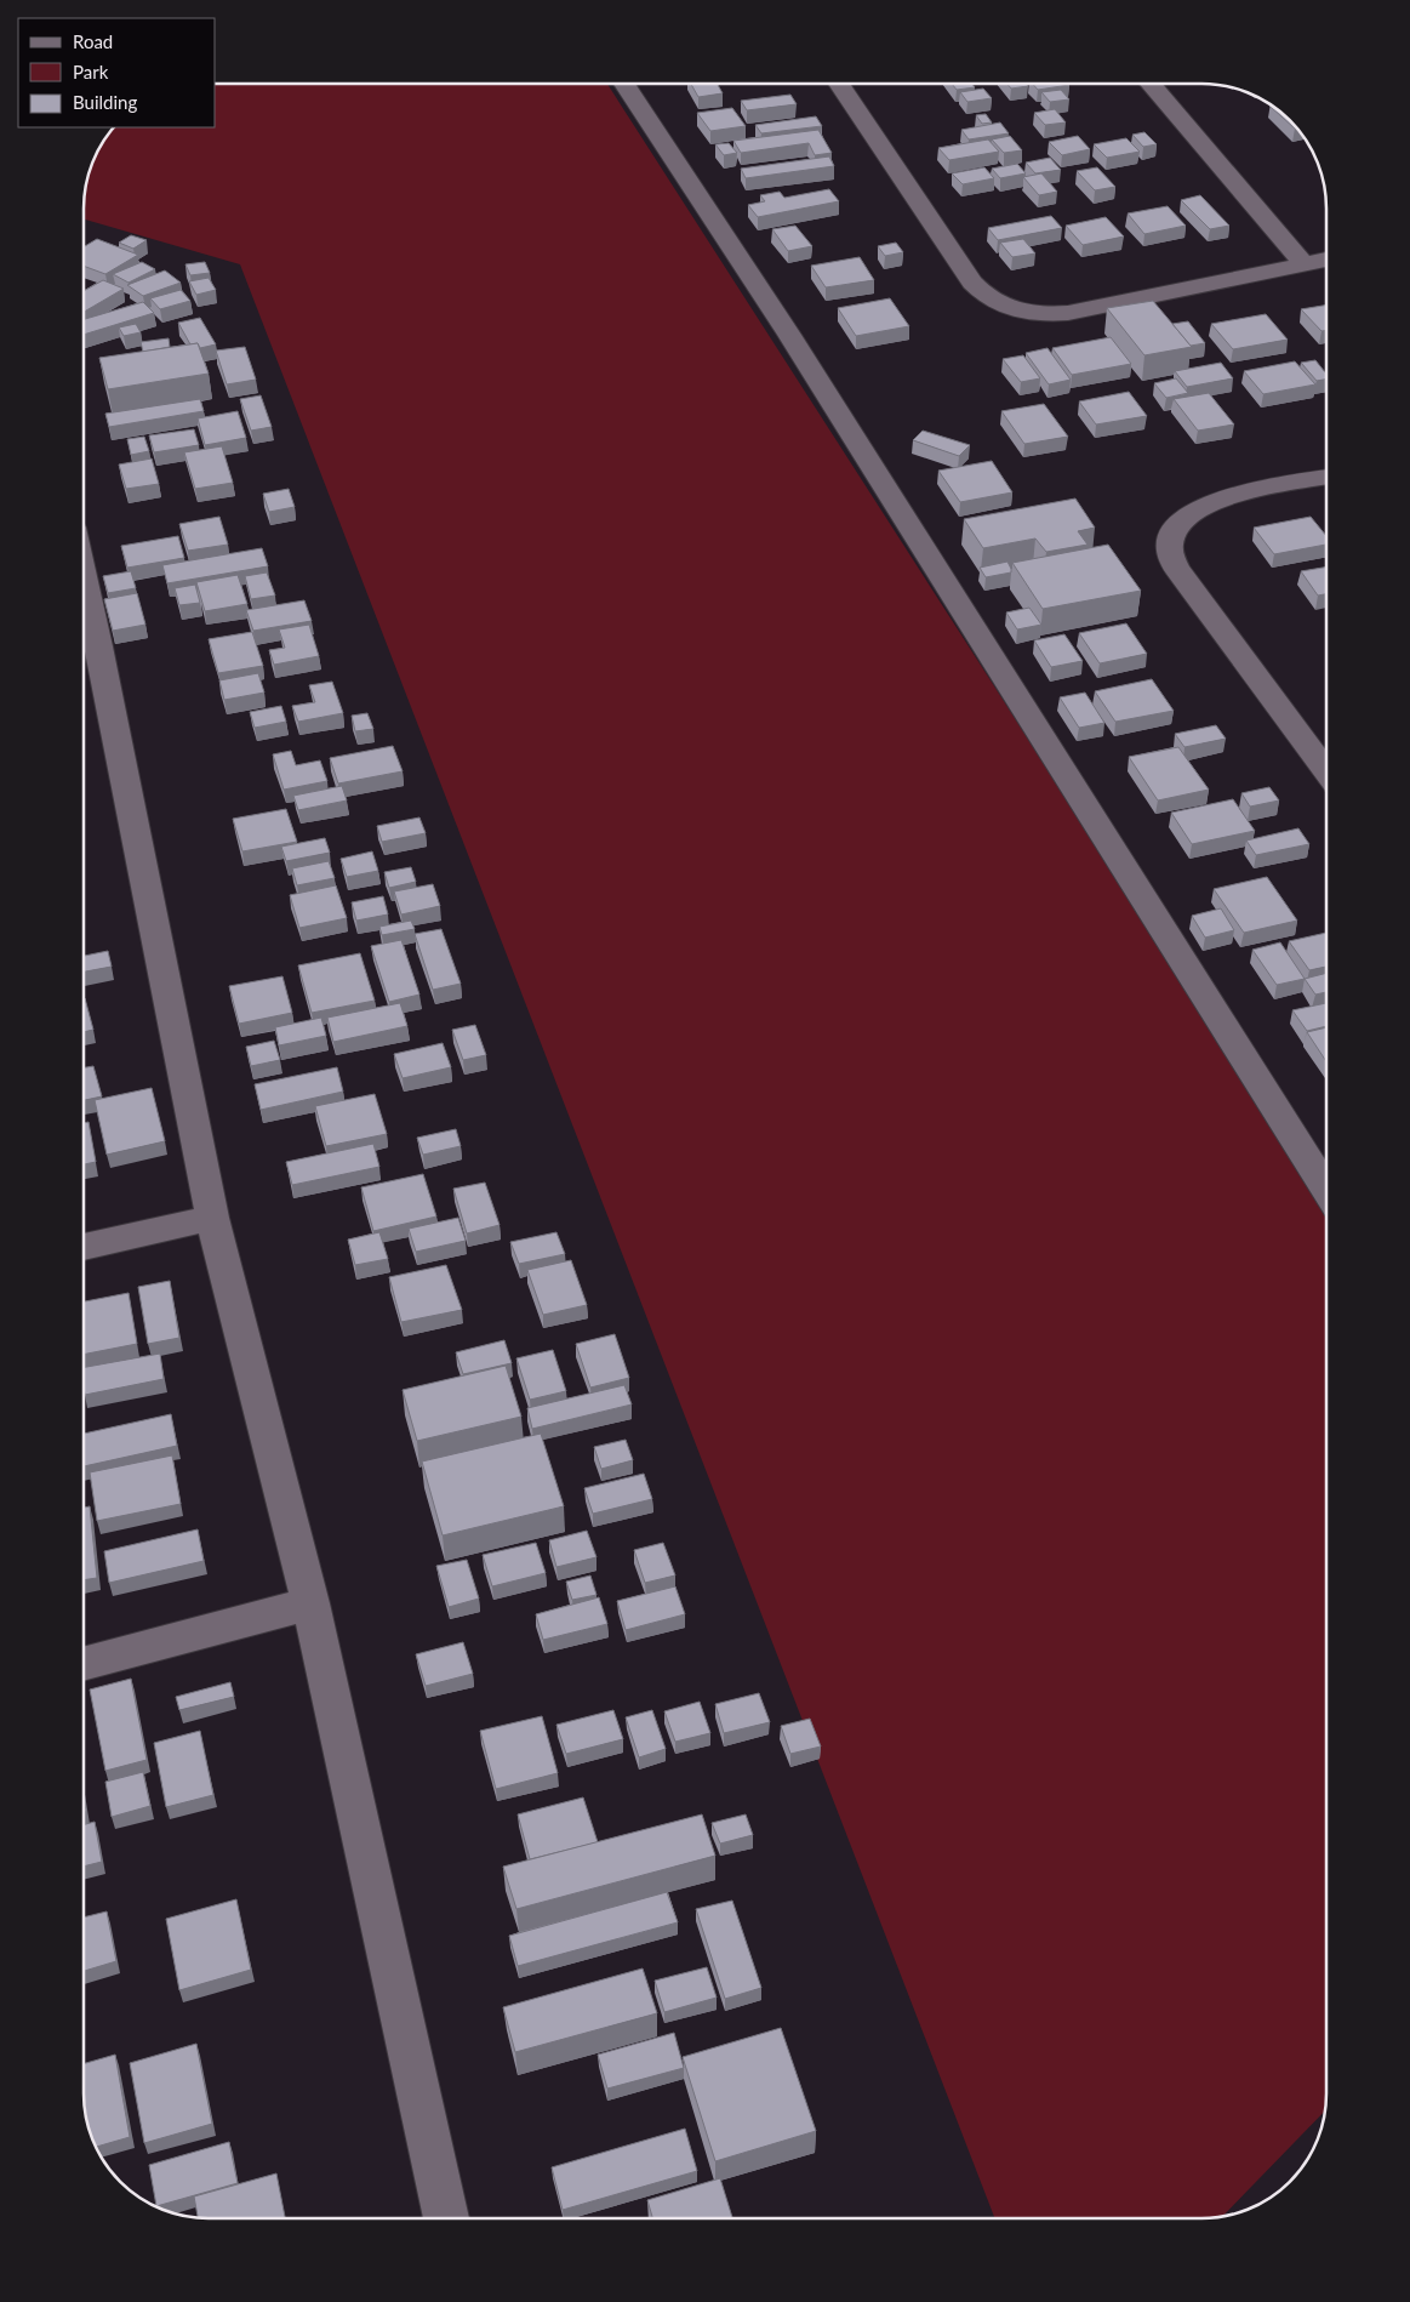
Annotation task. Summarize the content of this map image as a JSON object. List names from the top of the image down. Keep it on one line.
{"legend":["Road","Park","Building"]}
